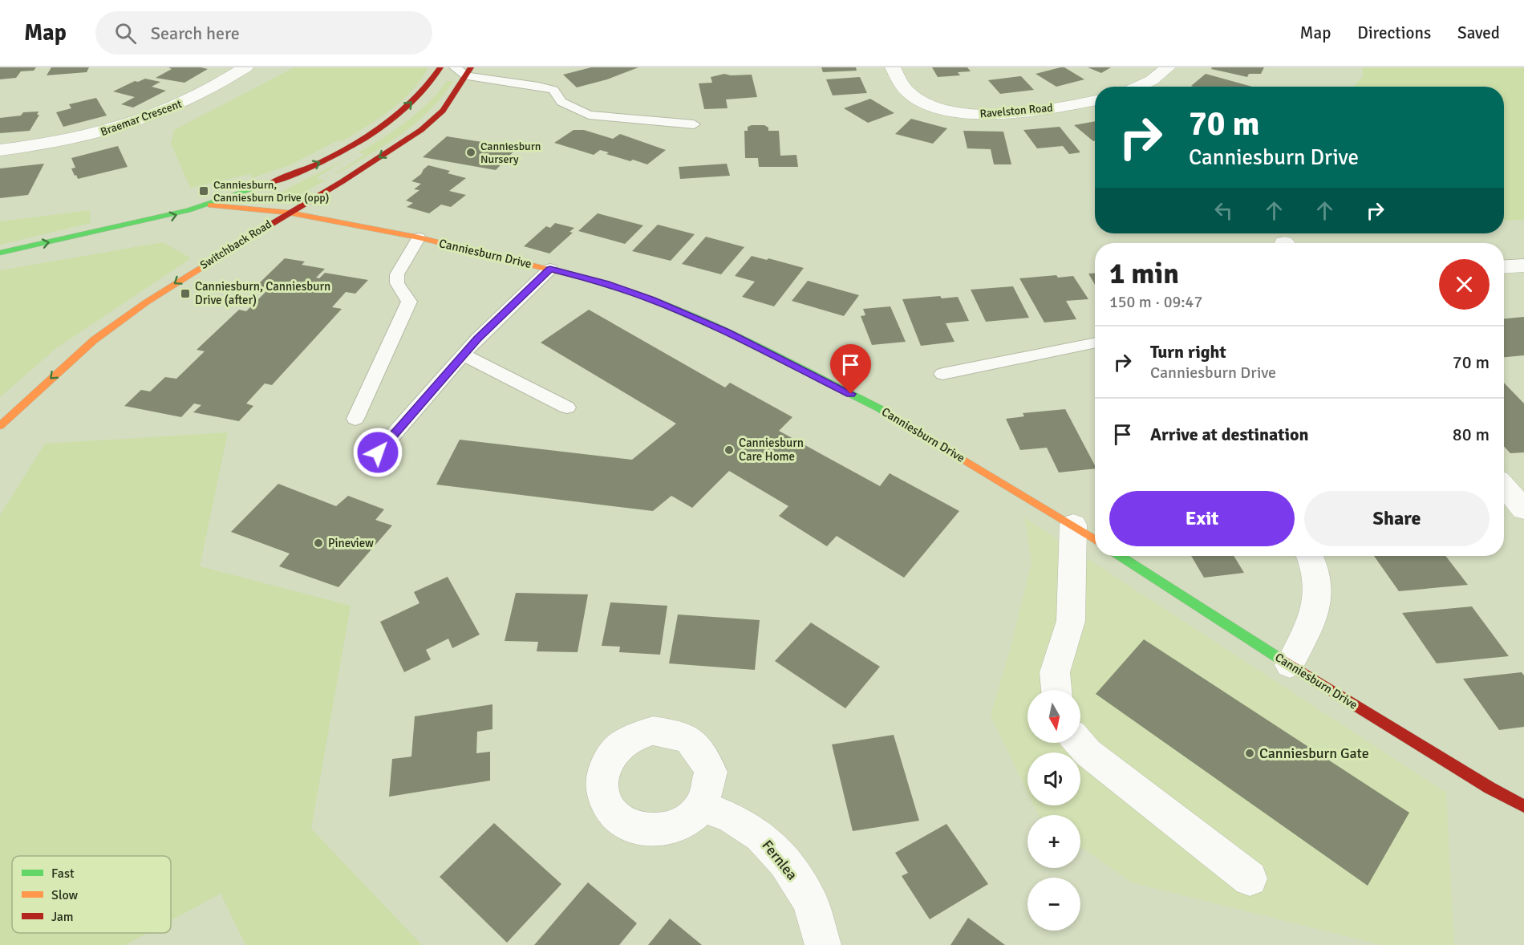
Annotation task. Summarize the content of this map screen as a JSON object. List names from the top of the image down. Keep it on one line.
{"streets":{"main road":["Switchback Road","Canniesburn Drive"],"street":["Ravelston Road","Braemar Crescent","Fernlea"]},"crossings":[["Switchback Road","Canniesburn Drive"]],"places":{"other":["Canniesburn Nursery","Canniesburn Care Home","Pineview","Canniesburn Gate"],"transit":["Canniesburn, Canniesburn Drive (opp)","Canniesburn, Canniesburn Drive (after)"]},"legend":["Fast","Slow","Jam"],"north":"bottom","page":{"header":"Map","search":"Search here","nav":["Map","Directions","Saved"],"turn":["70 m","Canniesburn Drive"],"heading":["1 min","150 m · 09:47"],"list":[{"name":"Turn right","note":"Canniesburn Drive","value":"70 m"},{"name":"Arrive at destination","value":"80 m"}],"buttons":["Exit","Share"],"map_buttons":["+","−"]}}
